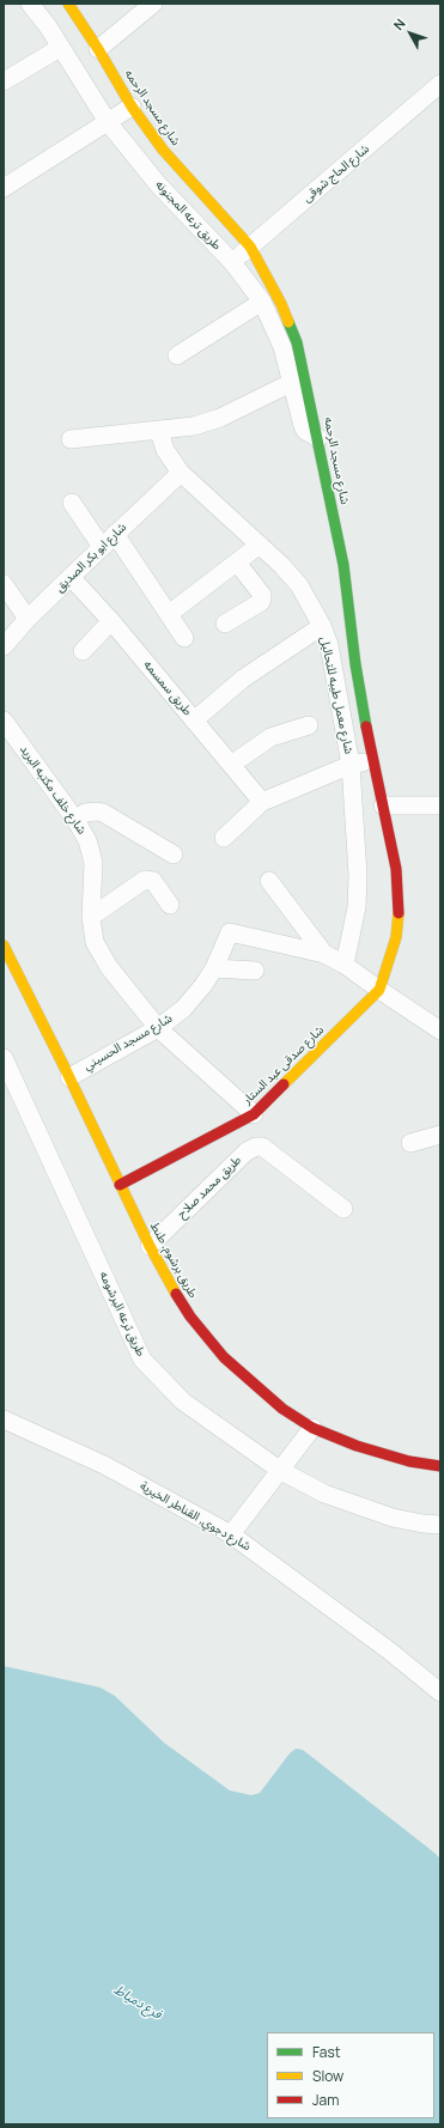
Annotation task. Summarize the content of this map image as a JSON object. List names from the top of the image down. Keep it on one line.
{"streets":{"street":["شارع مسجد الرحمه","شارع الحاج شوقى","طريق ترعه المجنونه","شارع ابو بكر الصديق","طريق سمسمه","شارع معمل طيبه للتحاليل","شارع خلف مكتبه البريد","شارع مسجد الحسيني","شارع صدقى عبد الستار","طريق محمد صلاح","طريق برشوم, طنط","طريق ترعه البرشومه","شارع دجوي, القناطر الخيرية"]},"crossings":[["شارع مسجد الرحمه","شارع الحاج شوقى"],["شارع مسجد الرحمه","طريق ترعه المجنونه"],["شارع مسجد الرحمه","شارع صدقى عبد الستار"],["شارع الحاج شوقى","طريق ترعه المجنونه"],["شارع ابو بكر الصديق","طريق سمسمه"],["شارع ابو بكر الصديق","شارع معمل طيبه للتحاليل"],["شارع خلف مكتبه البريد","شارع مسجد الحسيني"],["شارع خلف مكتبه البريد","شارع صدقى عبد الستار"],["شارع مسجد الحسيني","طريق برشوم, طنط"],["شارع صدقى عبد الستار","طريق برشوم, طنط"],["طريق محمد صلاح","طريق برشوم, طنط"]],"water":["فرع دمياط"],"legend":["Fast","Slow","Jam"],"north":"top left"}
